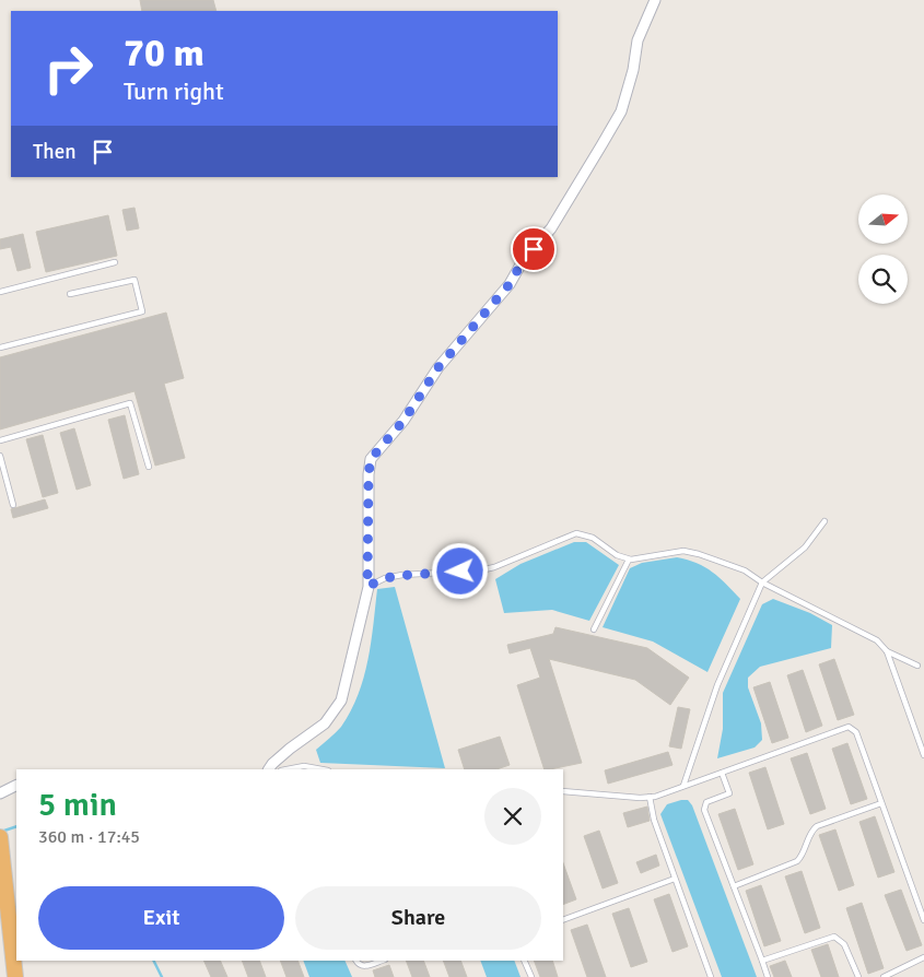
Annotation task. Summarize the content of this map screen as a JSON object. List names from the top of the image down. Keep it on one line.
{"north":"right","page":{"turn":["70 m","Turn right"],"then":"Then","heading":["5 min","360 m · 17:45"],"buttons":["Exit","Share"]}}
